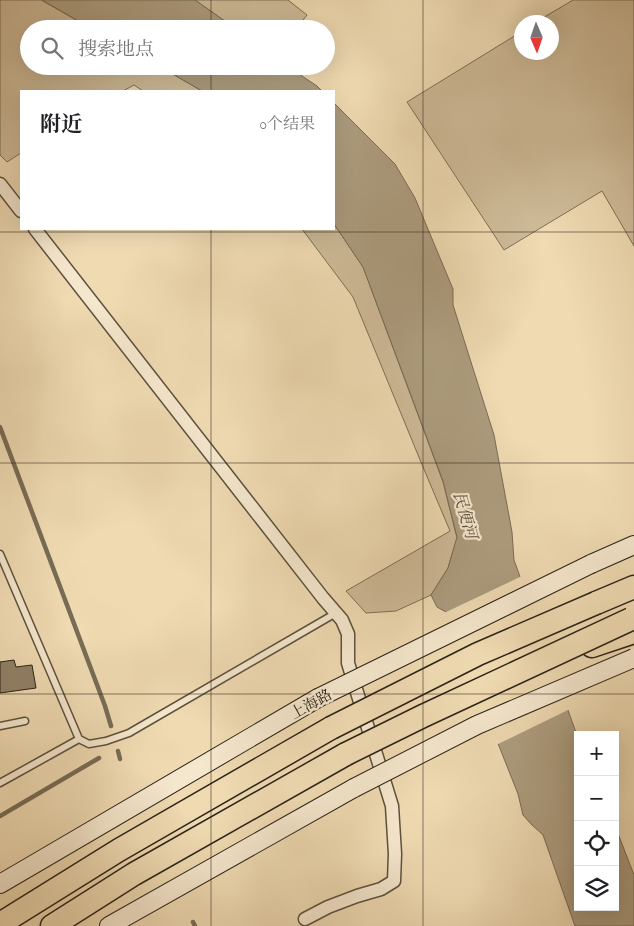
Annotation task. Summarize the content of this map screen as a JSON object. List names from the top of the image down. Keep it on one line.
{"streets":{"highway":["上海路"]},"water":["民便河"],"north":"bottom","page":{"search":"搜索地点","heading":["附近","0个结果"],"map_buttons":["+","−"]}}
